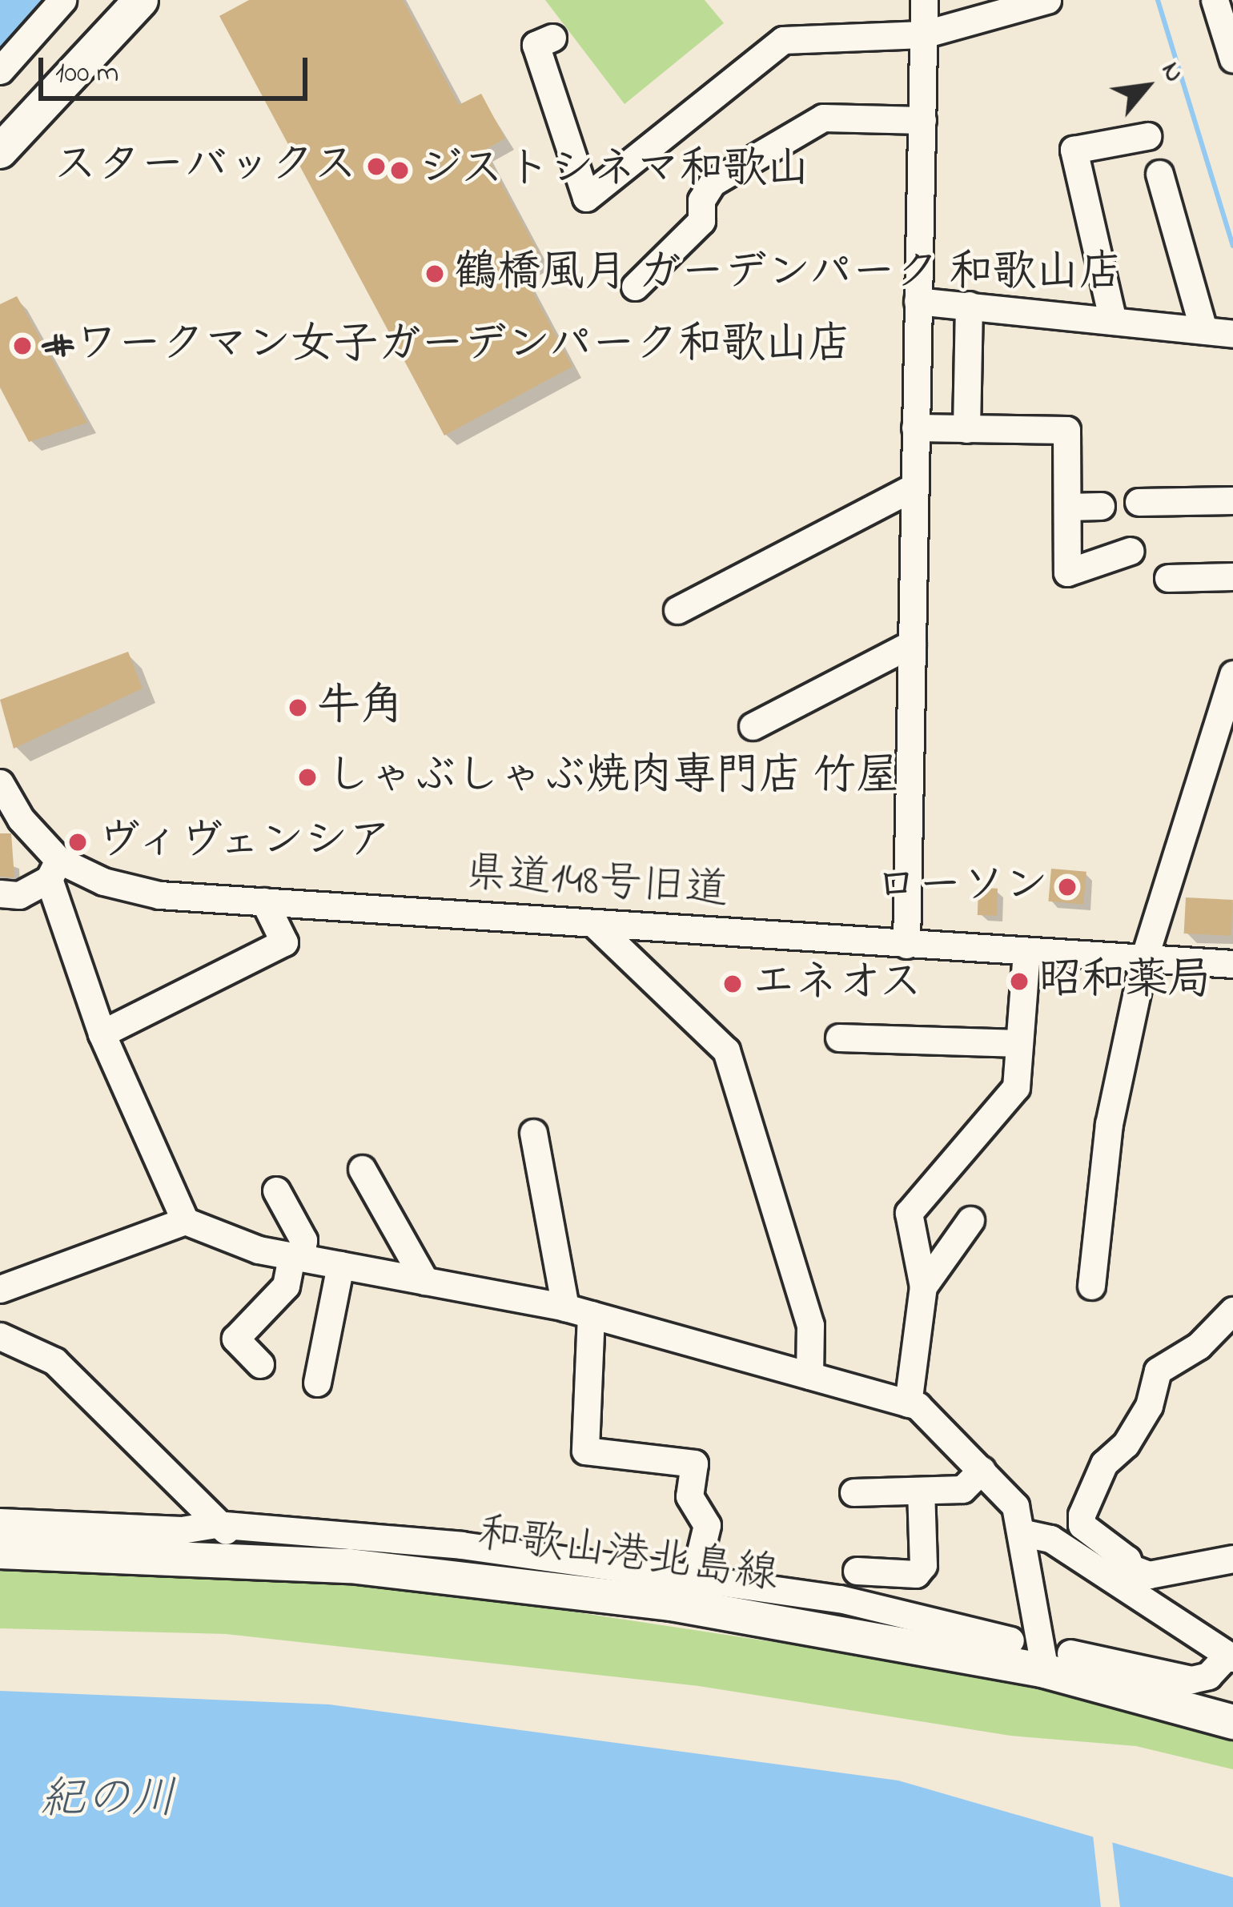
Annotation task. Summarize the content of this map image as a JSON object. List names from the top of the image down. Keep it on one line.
{"streets":{"main road":["和歌山港北島線"],"street":["県道148号旧道"]},"water":["紀の川"],"places":["スターバックス","ジストシネマ和歌山","鶴橋風月 ガーデンパーク 和歌山店","#ワークマン女子ガーデンパーク和歌山店","牛角","しゃぶしゃぶ焼肉専門店 竹屋","ヴィヴェンシア","ローソン","昭和薬局","エネオス"],"scale_bar":"100 m","north":"top right"}
